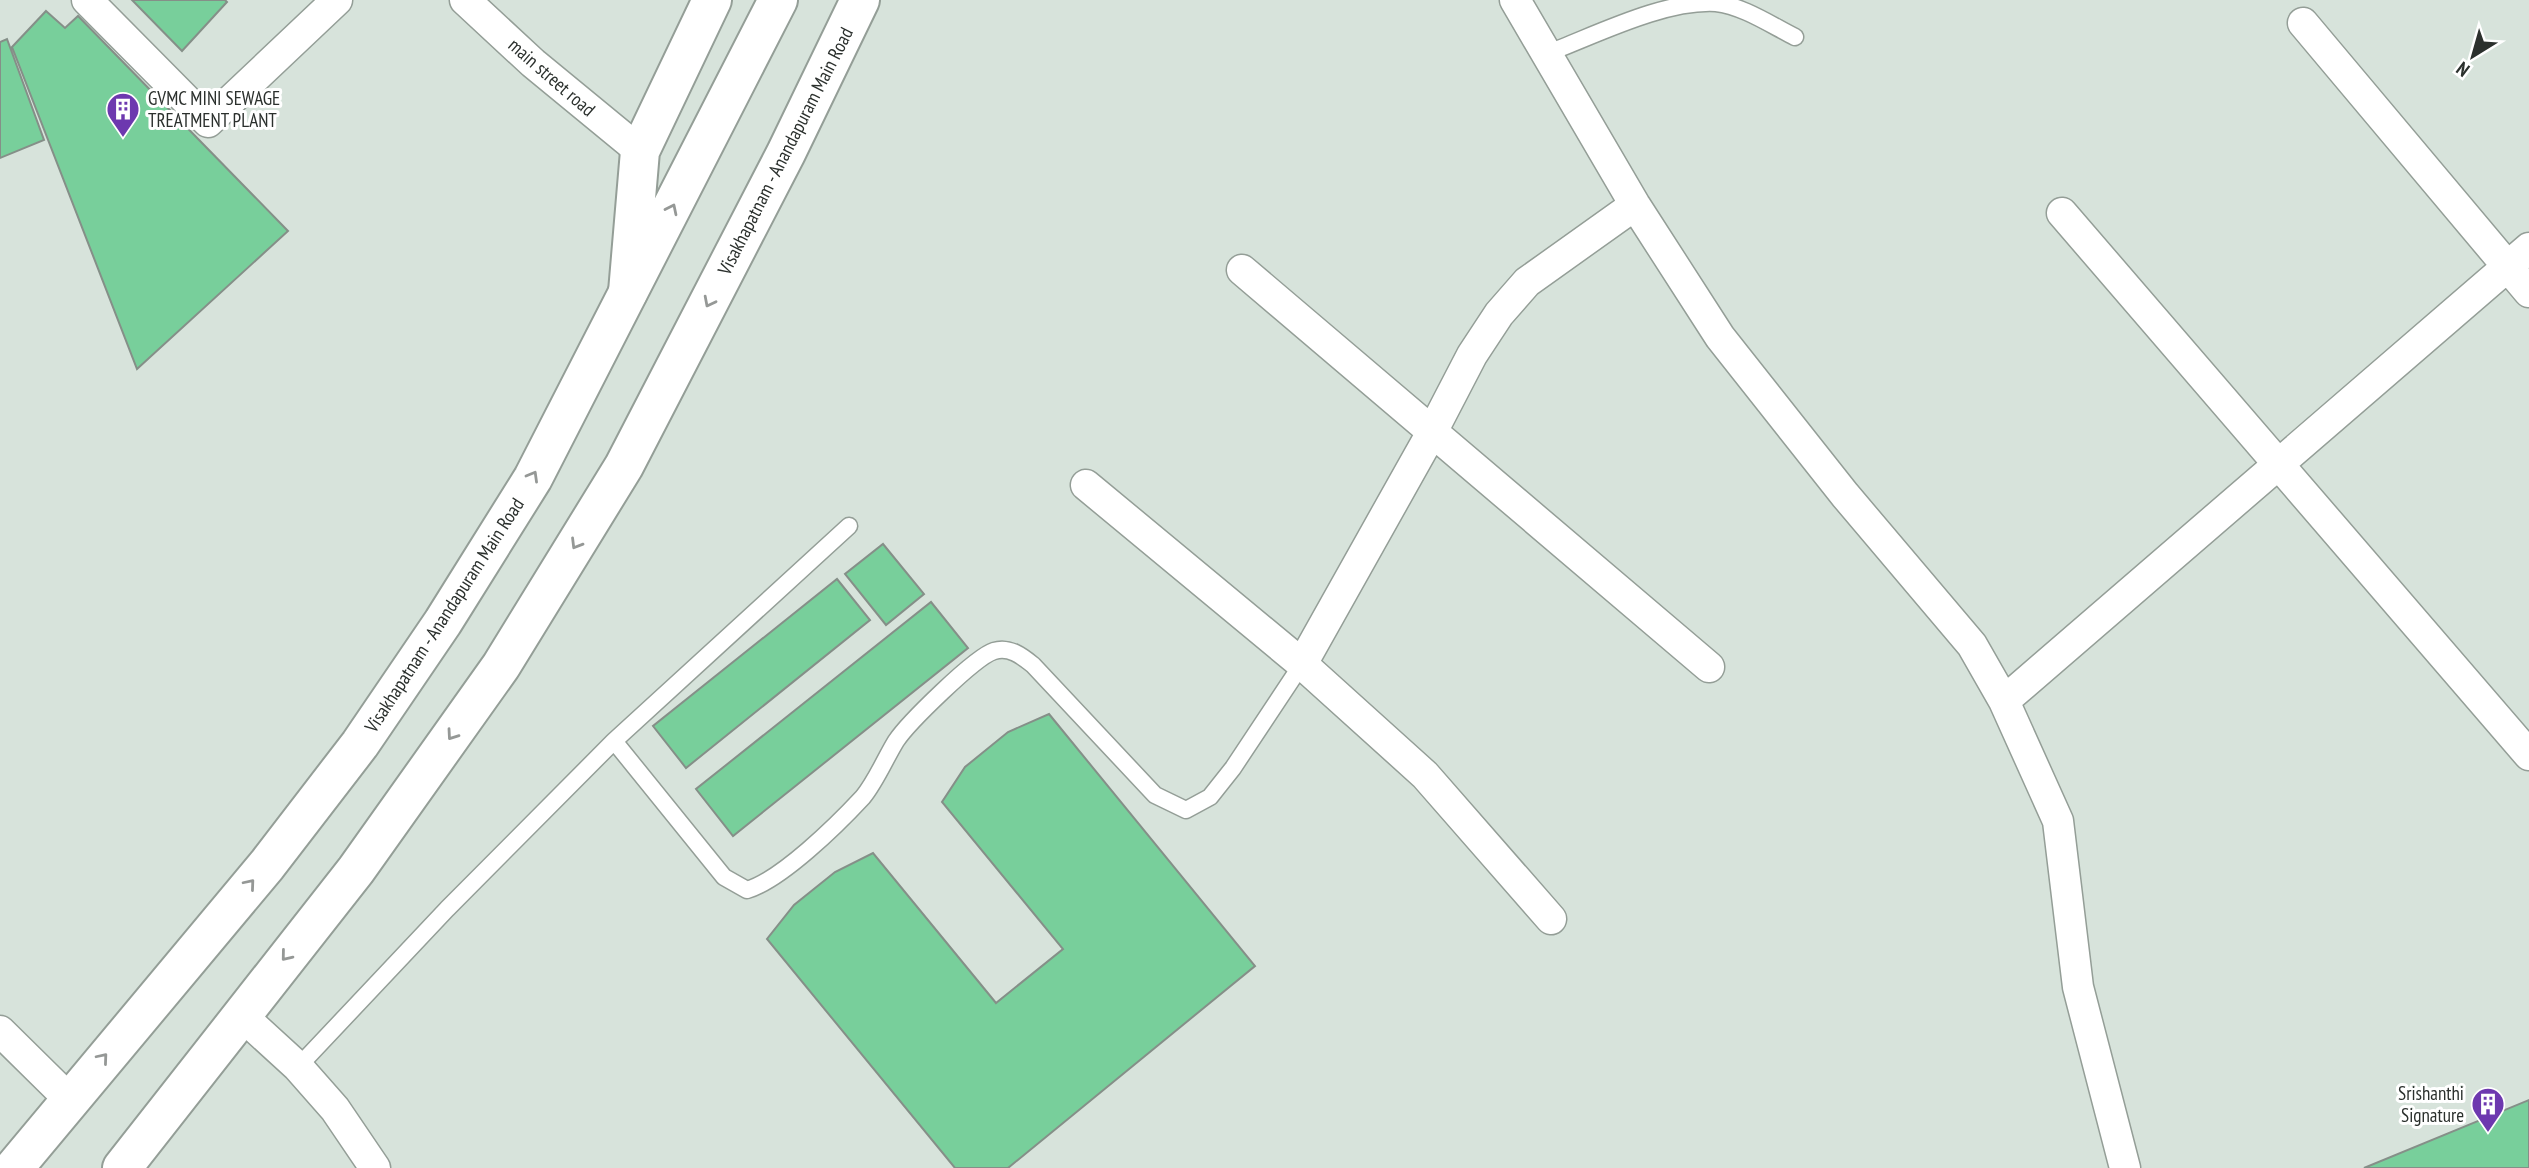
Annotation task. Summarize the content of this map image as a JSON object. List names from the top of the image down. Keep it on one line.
{"streets":{"main road":["Visakhapatnam - Anandapuram Main Road"],"street":["main street road"]},"places":{"building":["GVMC MINI SEWAGE TREATMENT PLANT","Srishanthi Signature"]},"north":"bottom left"}
